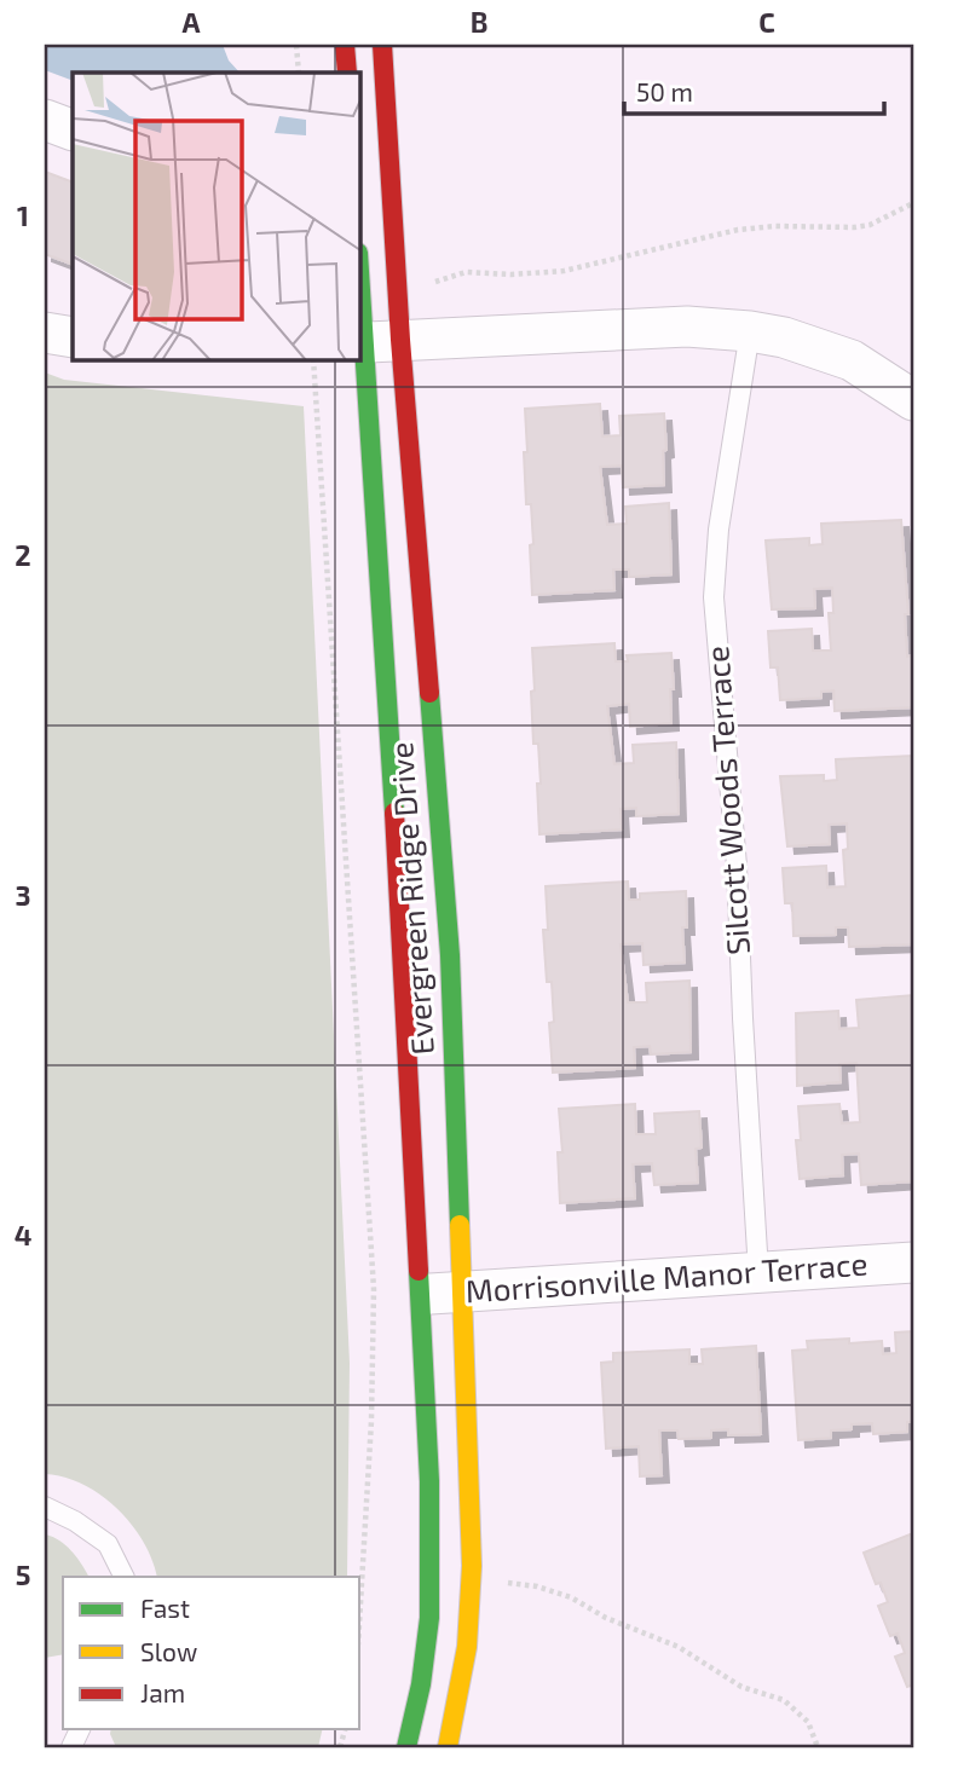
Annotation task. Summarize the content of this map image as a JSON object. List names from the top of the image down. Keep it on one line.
{"streets":{"street":["Evergreen Ridge Drive","Morrisonville Manor Terrace"],"lane":["Silcott Woods Terrace"]},"crossings":[["Silcott Woods Terrace","Morrisonville Manor Terrace"],["Evergreen Ridge Drive","Morrisonville Manor Terrace"]],"legend":["Fast","Slow","Jam"],"scale_bar":"50 m","grid":{"columns":["A","B","C"],"rows":["1","2","3","4","5"]}}
